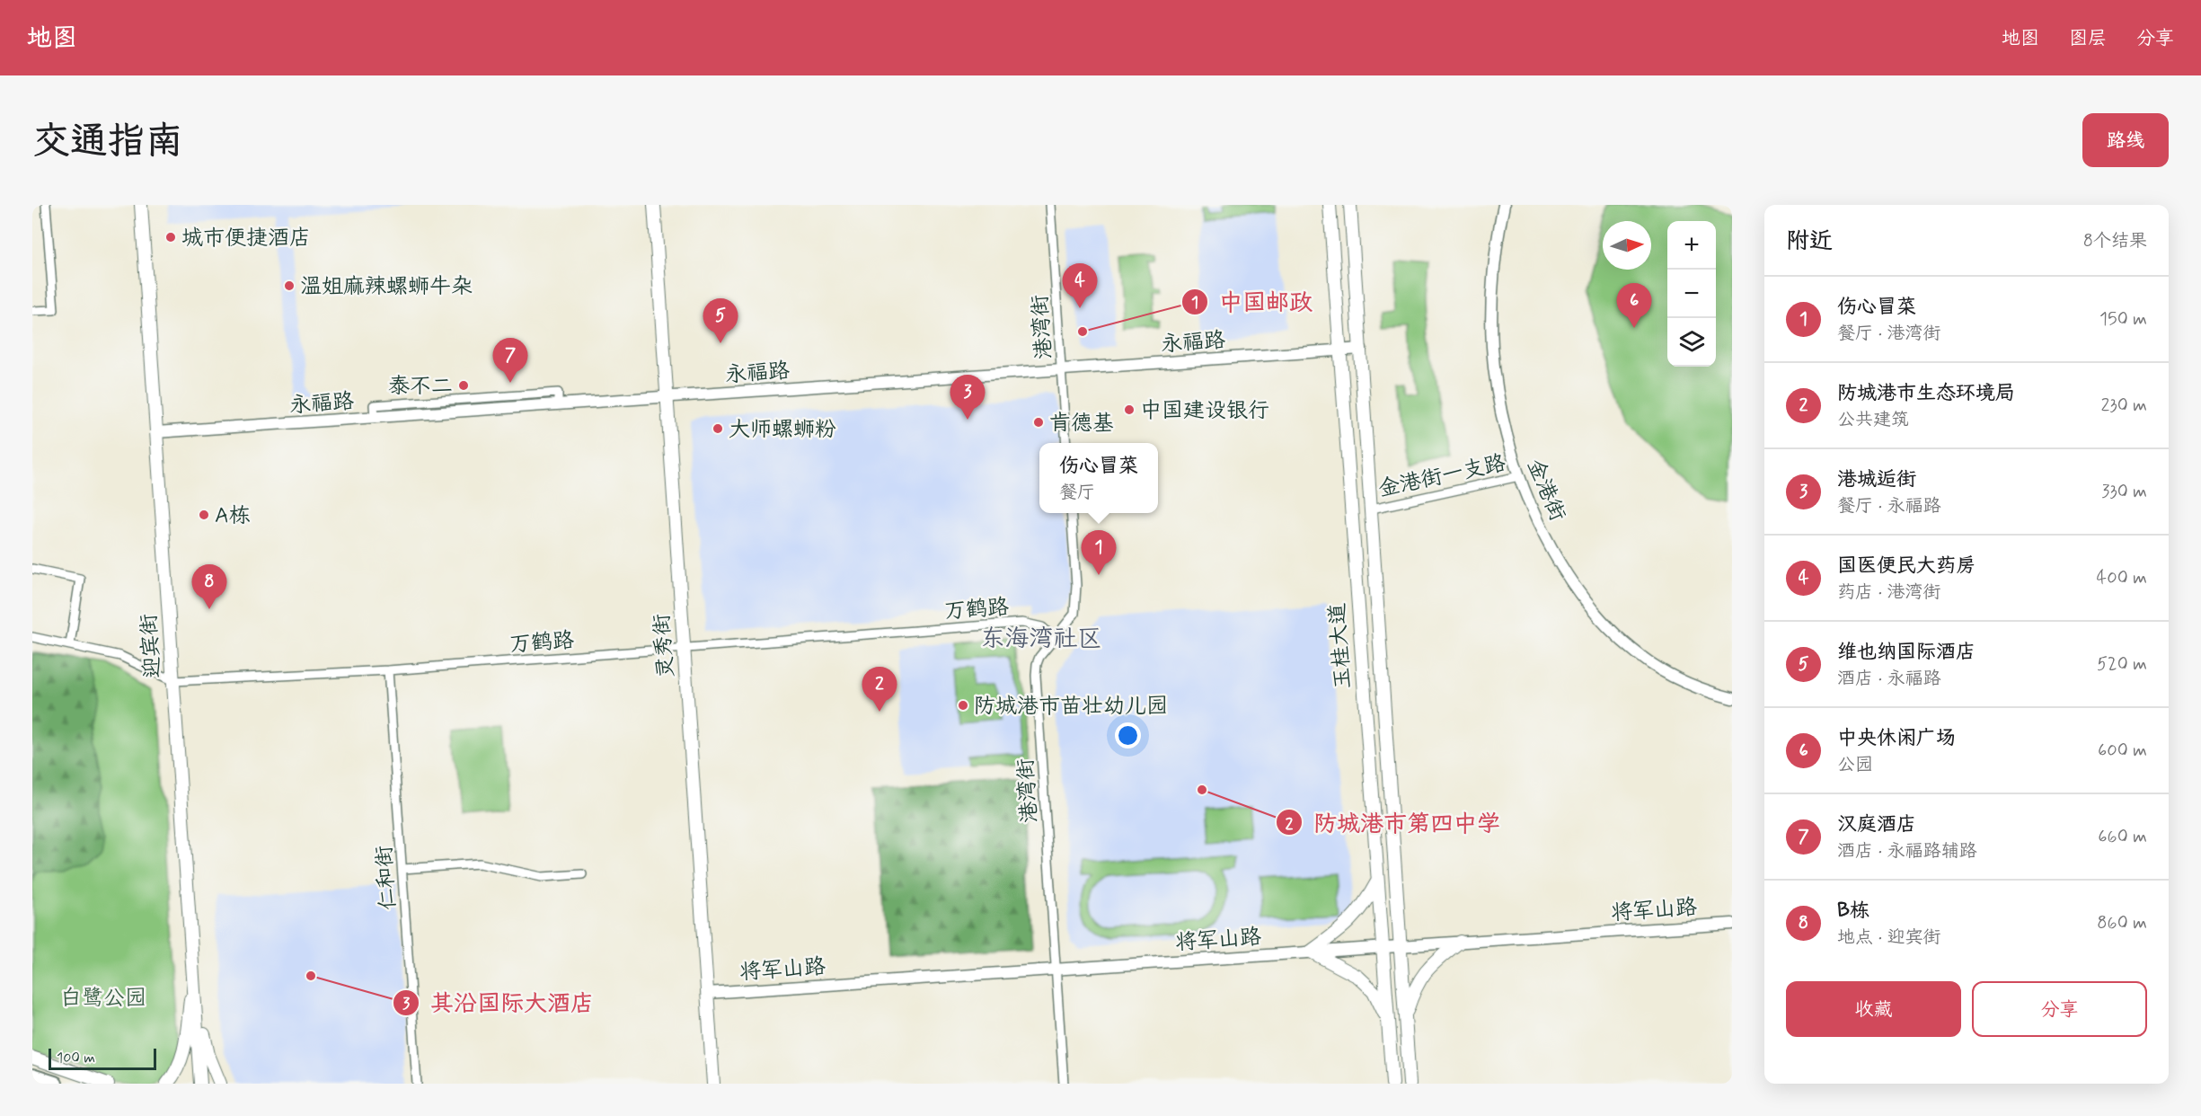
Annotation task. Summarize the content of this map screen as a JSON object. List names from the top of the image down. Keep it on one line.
{"streets":{"main road":["迎宾街","灵秀街","玉桂大道"],"street":["港湾街","永福路","金港街一支路","金港街","万鹤路","仁和街","将军山路"]},"crossings":[["港湾街","永福路"],["港湾街","万鹤路"],["港湾街","将军山路"],["永福路","迎宾街"],["永福路","灵秀街"],["永福路","玉桂大道"],["金港街一支路","金港街"],["金港街一支路","玉桂大道"],["万鹤路","迎宾街"],["万鹤路","灵秀街"],["万鹤路","仁和街"],["灵秀街","将军山路"],["玉桂大道","将军山路"]],"districts":["东海湾社区"],"parks":["白鹭公园"],"places":["城市便捷酒店","温姐麻辣螺蛳牛杂","中国邮政","泰不二","中国建设银行","肯德基","大师螺蛳粉","A栋","防城港市苗壮幼儿园","防城港市第四中学","其沿国际大酒店"],"scale_bar":"100 m","north":"right","page":{"header":"地图","nav":["地图","图层","分享"],"buttons":["路线",["收藏","分享"]],"title":"交通指南","heading":["附近","8个结果"],"map_buttons":["+","−"],"pins":["4","6","5","7","3","1","8","2"],"list":[{"mark":"1","name":"伤心冒菜","note":"餐厅 · 港湾街","value":"150 m"},{"mark":"2","name":"防城港市生态环境局","note":"公共建筑","value":"230 m"},{"mark":"3","name":"港城逅街","note":"餐厅 · 永福路","value":"330 m"},{"mark":"4","name":"国医便民大药房","note":"药店 · 港湾街","value":"400 m"},{"mark":"5","name":"维也纳国际酒店","note":"酒店 · 永福路","value":"520 m"},{"mark":"6","name":"中央休闲广场","note":"公园","value":"600 m"},{"mark":"7","name":"汉庭酒店","note":"酒店 · 永福路辅路","value":"660 m"},{"mark":"8","name":"B栋","note":"地点 · 迎宾街","value":"860 m"}],"popup":["伤心冒菜","餐厅"],"scale":"100 m"}}
